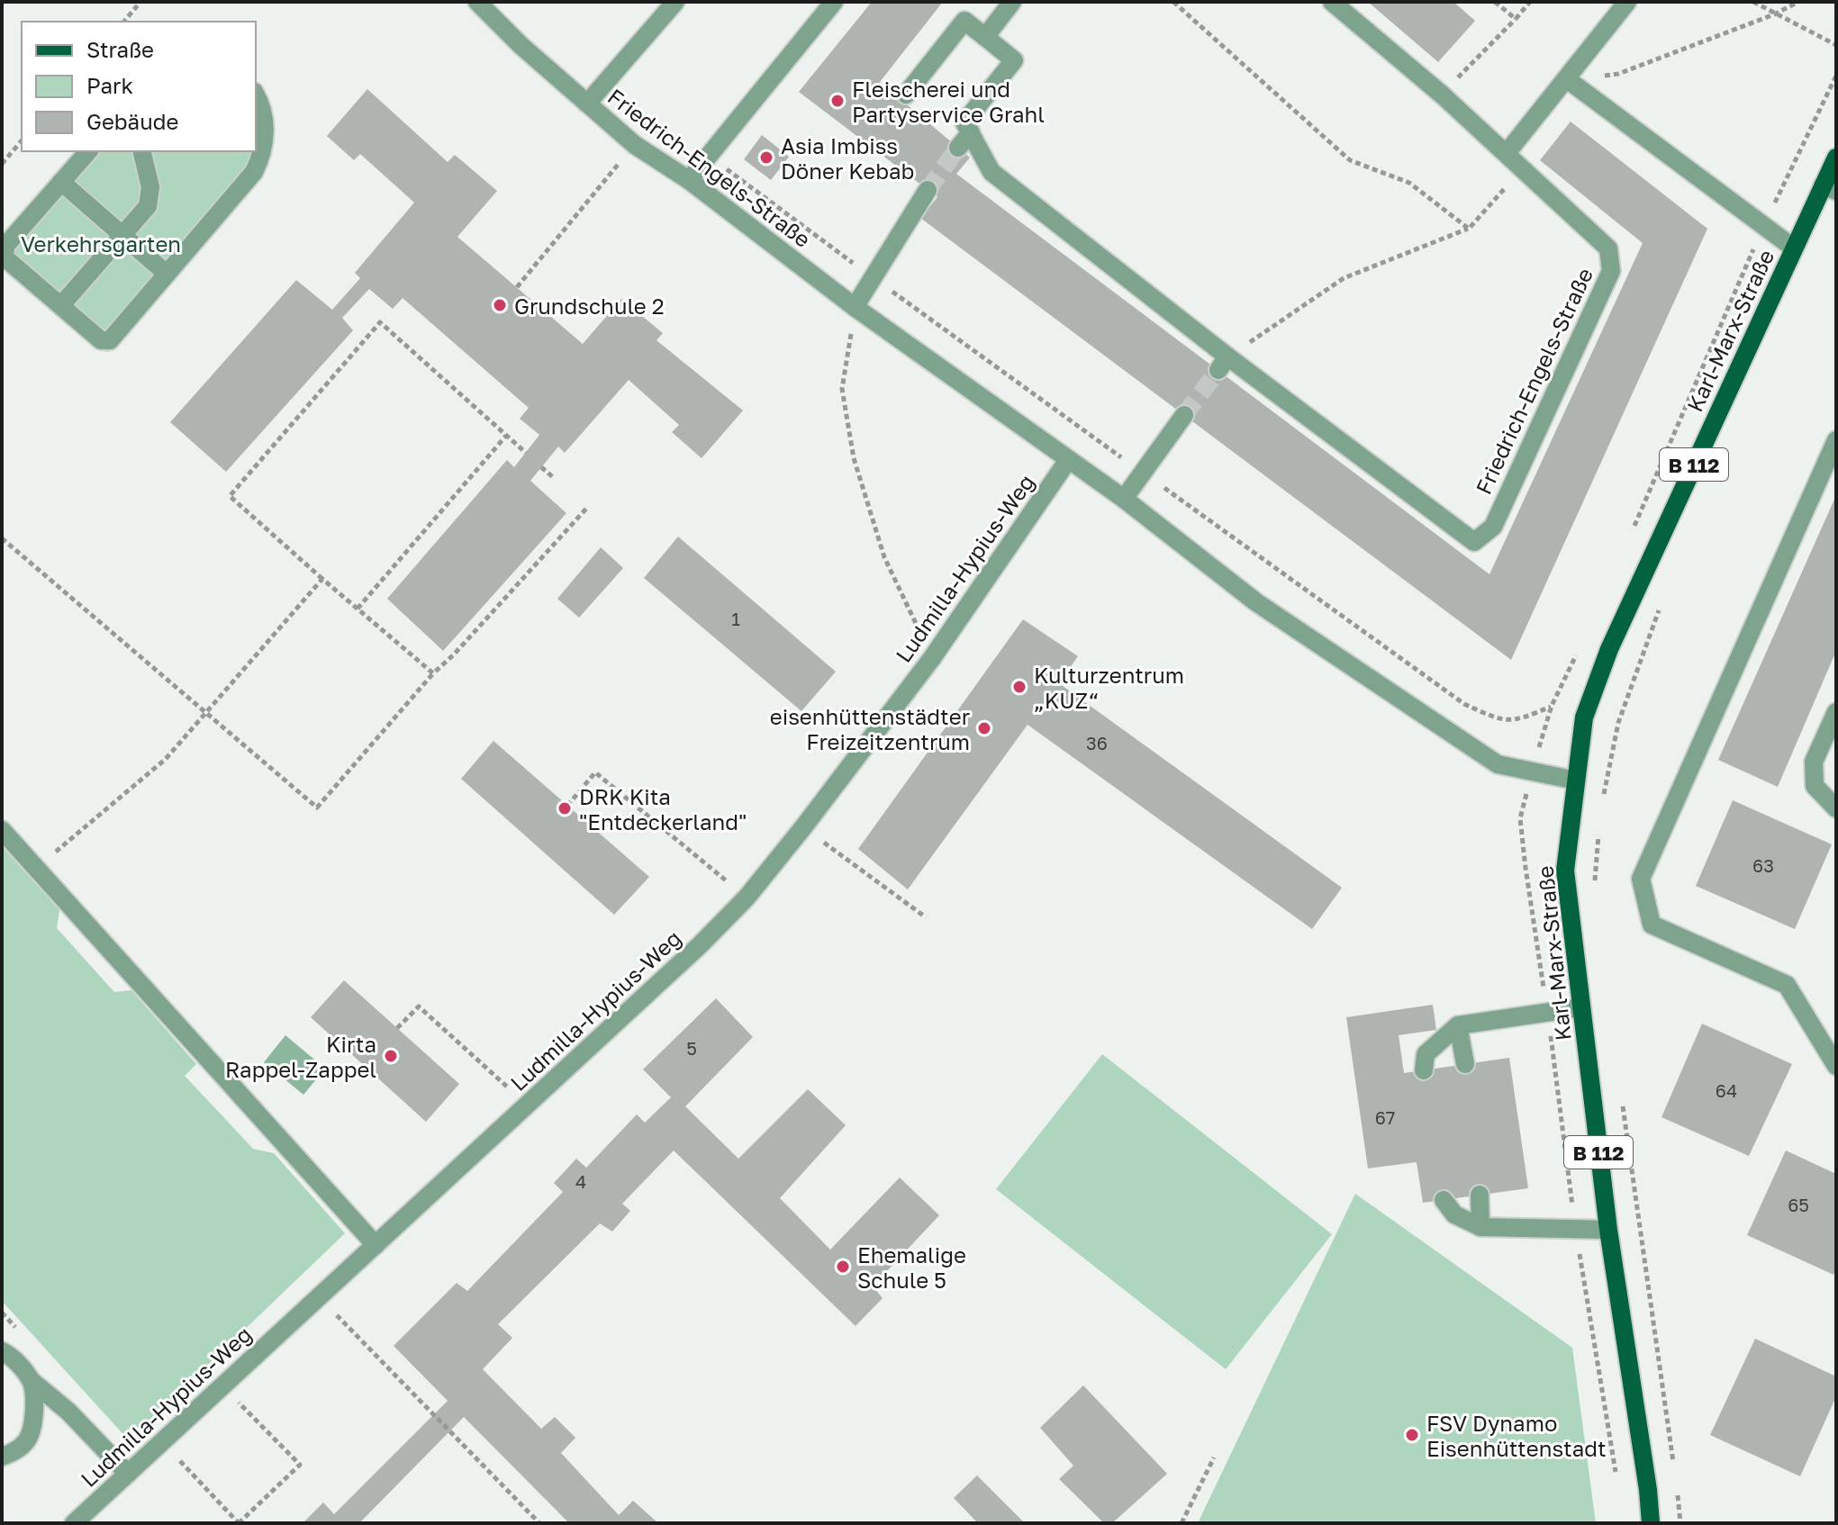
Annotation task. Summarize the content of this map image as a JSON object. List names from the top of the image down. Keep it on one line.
{"streets":{"main road":["Karl-Marx-Straße","B 112"],"street":["Friedrich-Engels-Straße","Ludmilla-Hypius-Weg"]},"crossings":[["Friedrich-Engels-Straße","Karl-Marx-Straße"],["Friedrich-Engels-Straße","Ludmilla-Hypius-Weg"]],"parks":["Verkehrsgarten"],"places":["Fleischerei und Partyservice Grahl","Asia Imbiss Döner Kebab","Grundschule 2","Kulturzentrum „KUZ“","eisenhüttenstädter Freizeitzentrum","DRK Kita \"Entdeckerland\"","Kirta Rappel-Zappel","Ehemalige Schule 5","FSV Dynamo Eisenhüttenstadt"],"house_numbers":["1","36","63","5","64","67","4","65"],"legend":["Straße","Park","Gebäude"]}
